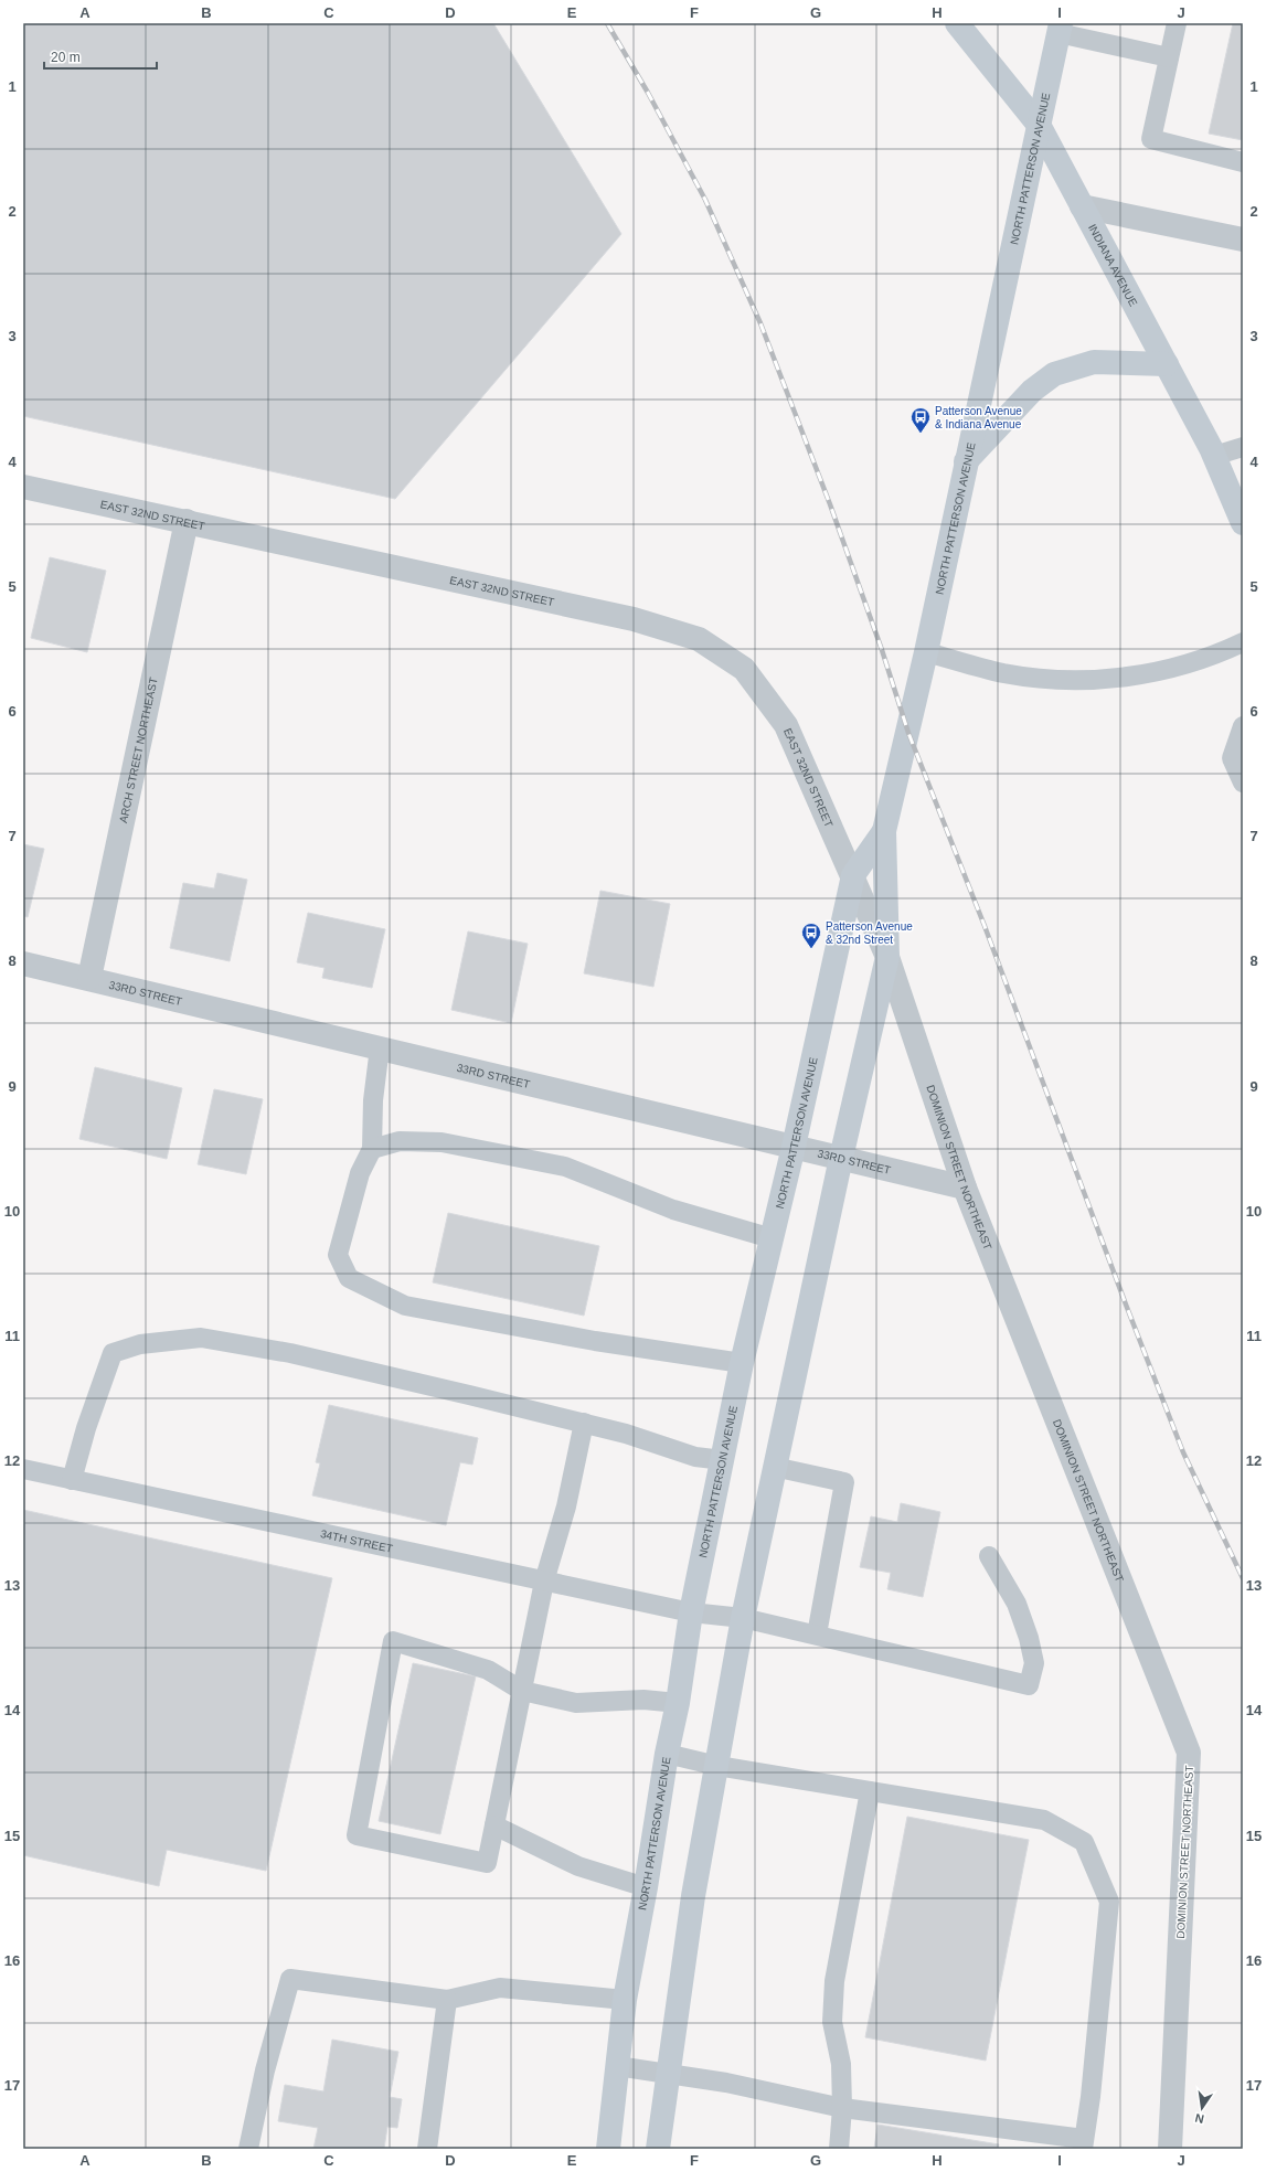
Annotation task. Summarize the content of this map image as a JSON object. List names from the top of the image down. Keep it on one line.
{"streets":{"main road":["NORTH PATTERSON AVENUE","INDIANA AVENUE"],"street":["EAST 32ND STREET","ARCH STREET NORTHEAST","33RD STREET","DOMINION STREET NORTHEAST"],"lane":["34TH STREET"]},"crossings":[["NORTH PATTERSON AVENUE","INDIANA AVENUE"],["NORTH PATTERSON AVENUE","EAST 32ND STREET"],["NORTH PATTERSON AVENUE","33RD STREET"],["NORTH PATTERSON AVENUE","DOMINION STREET NORTHEAST"],["NORTH PATTERSON AVENUE","34TH STREET"],["EAST 32ND STREET","ARCH STREET NORTHEAST"],["EAST 32ND STREET","DOMINION STREET NORTHEAST"],["ARCH STREET NORTHEAST","33RD STREET"],["33RD STREET","DOMINION STREET NORTHEAST"]],"places":{"bus stop":["Patterson Avenue & Indiana Avenue","Patterson Avenue & 32nd Street"]},"scale_bar":"20 m","north":"bottom","grid":{"columns":["A","B","C","D","E","F","G","H","I","J"],"rows":["1","2","3","4","5","6","7","8","9","10","11","12","13","14","15","16","17"]}}
